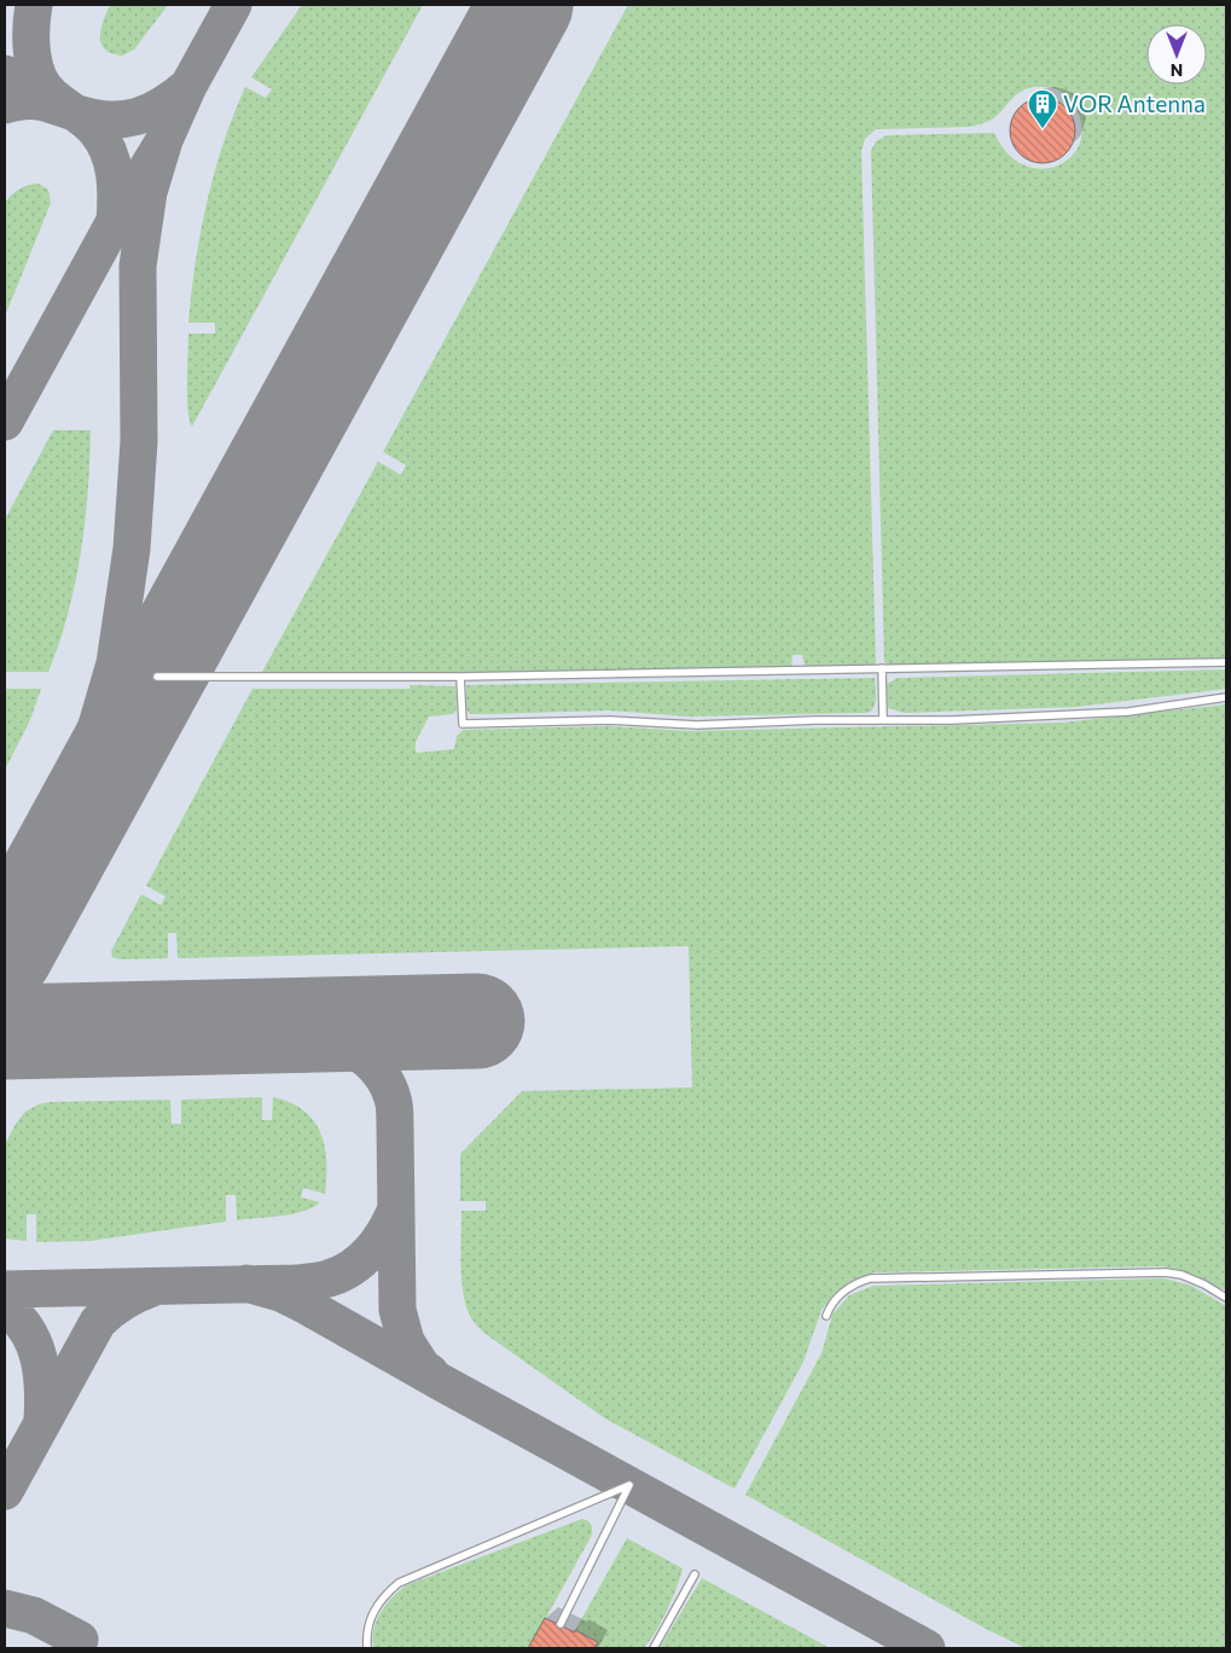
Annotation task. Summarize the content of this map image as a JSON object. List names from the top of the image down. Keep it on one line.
{"places":{"building":["VOR Antenna"]},"north":"bottom"}
